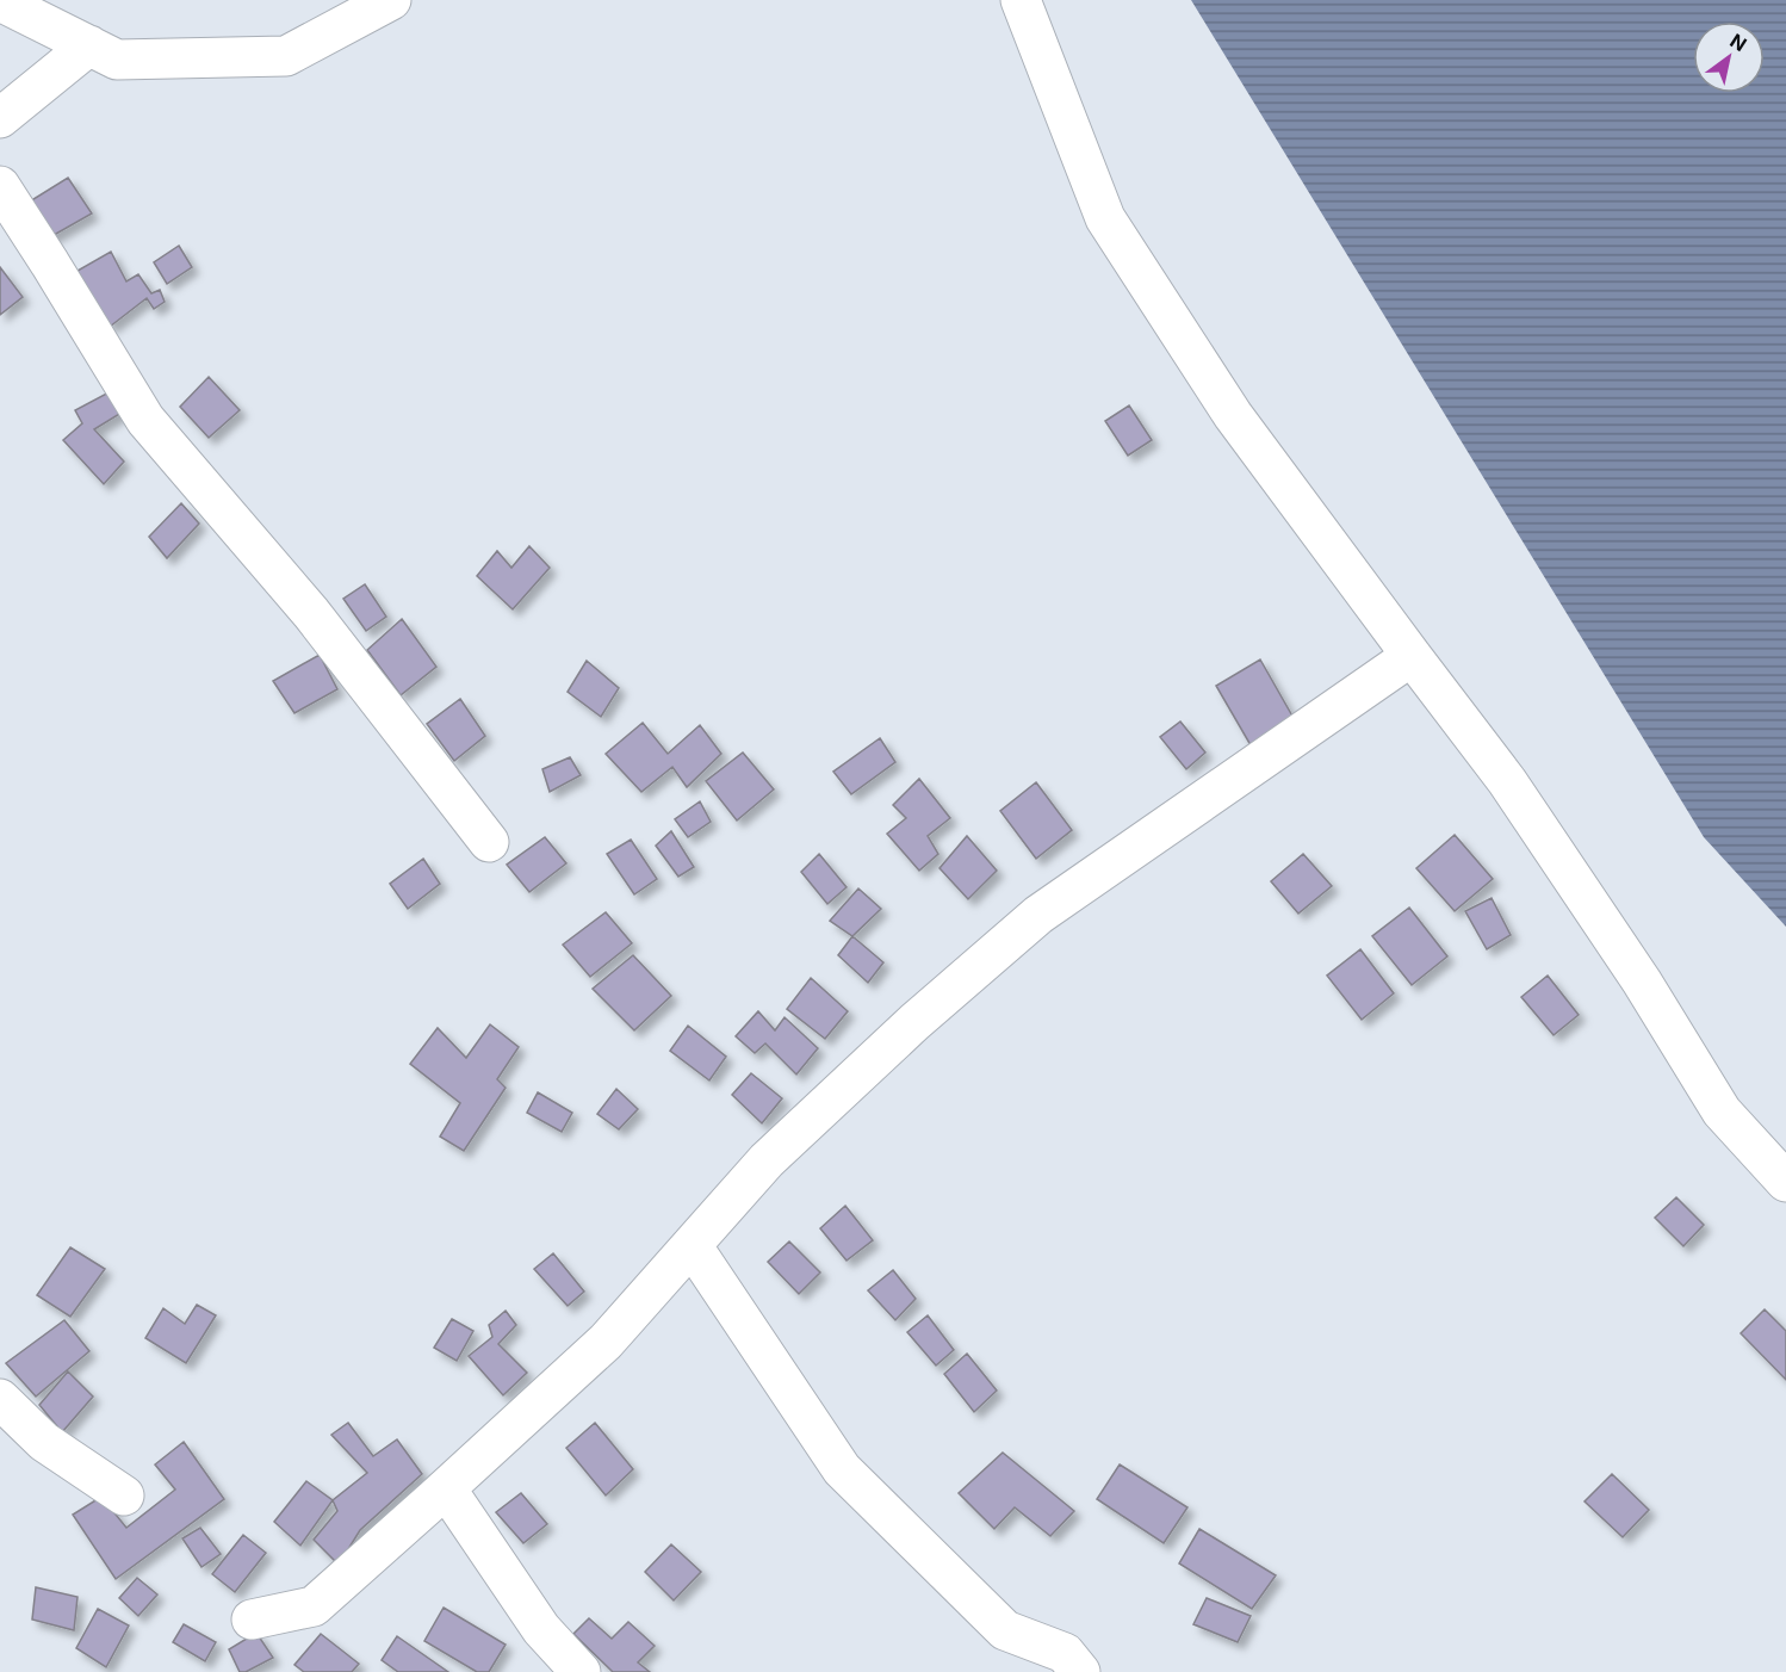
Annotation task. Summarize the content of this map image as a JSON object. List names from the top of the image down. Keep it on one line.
{"north":"top right"}
